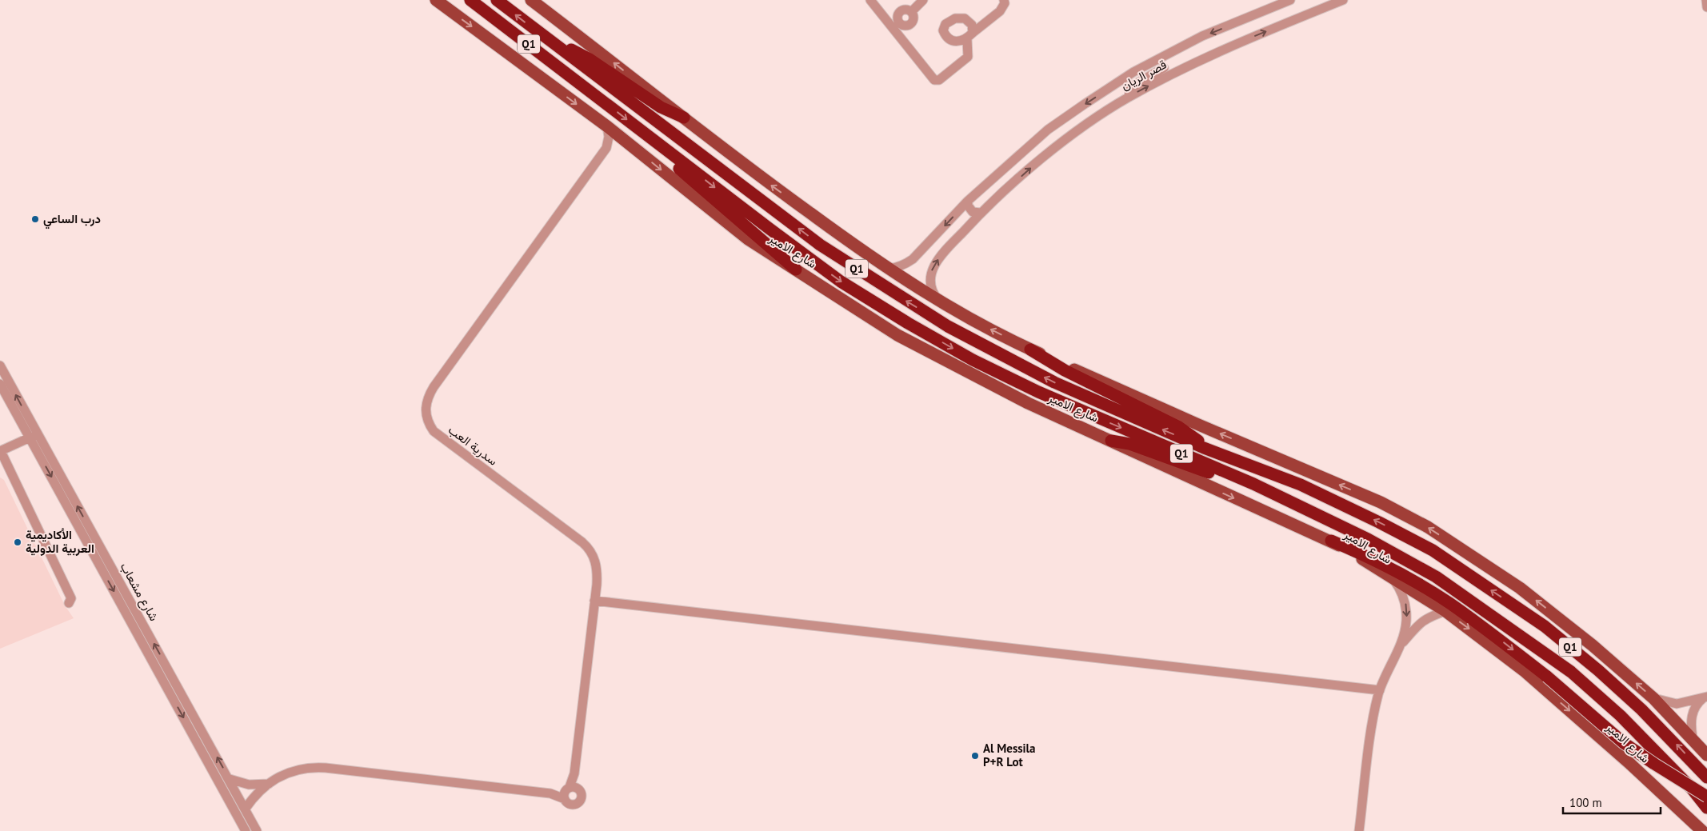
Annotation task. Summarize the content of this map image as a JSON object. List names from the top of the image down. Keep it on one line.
{"streets":{"highway":["Q1","شارع الامير"],"street":["قصر الريان","سدرية العب","شارع مشعاب"]},"places":["درب الساعي","الأكاديمية العربية الدولية","Al Messila P+R Lot"],"scale_bar":"100 m"}
